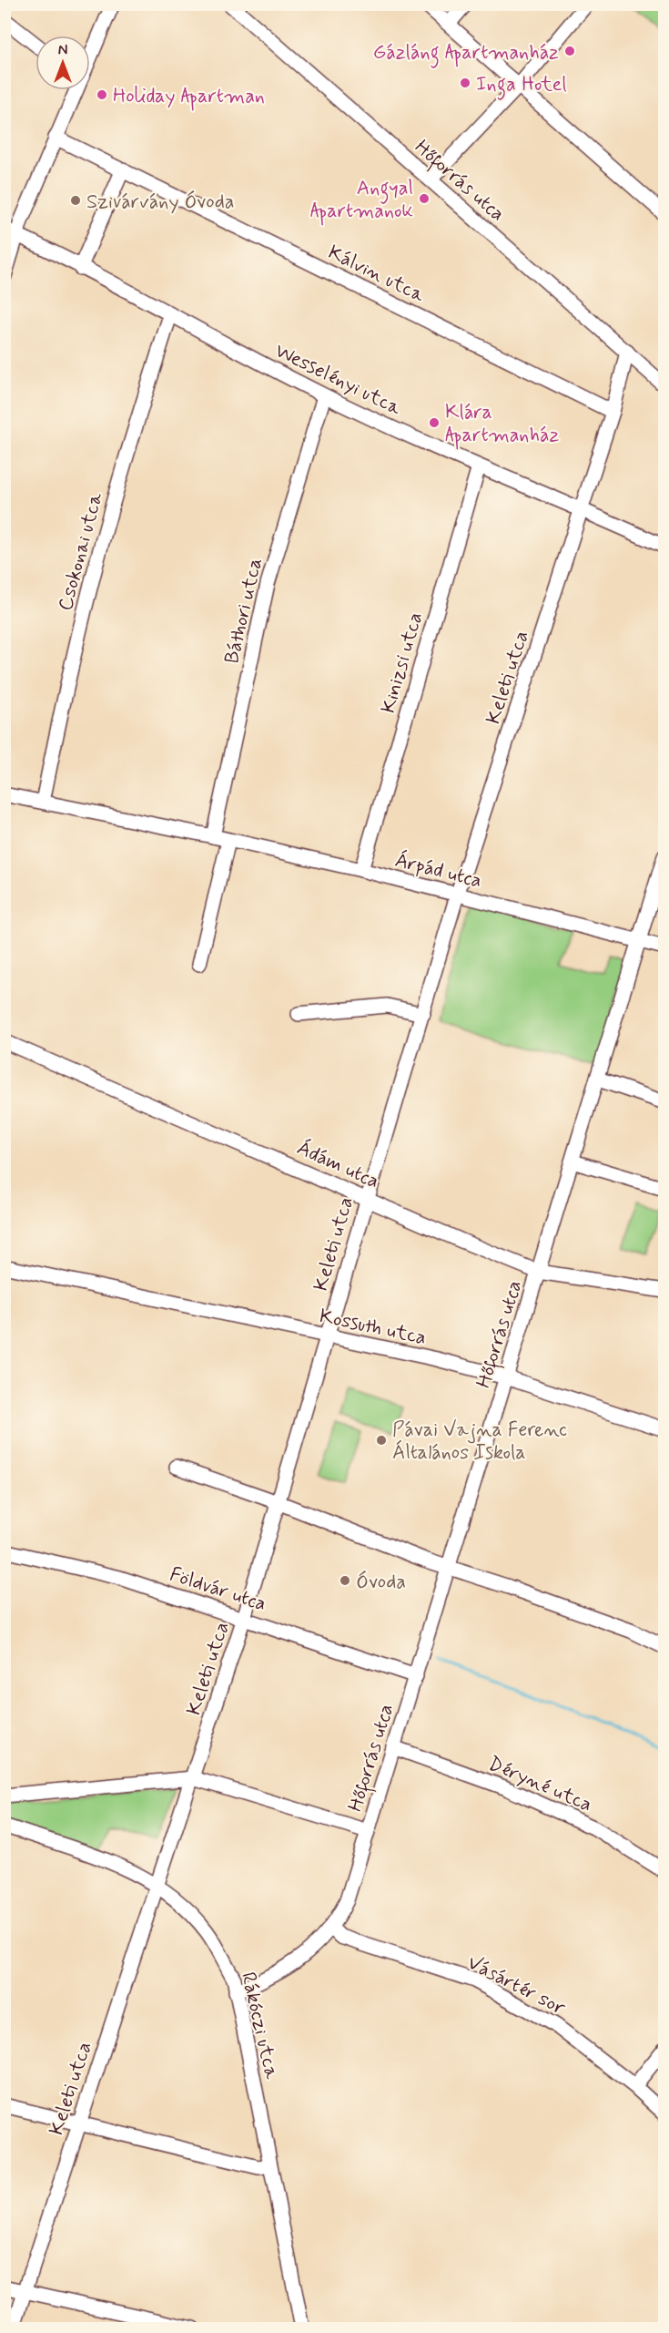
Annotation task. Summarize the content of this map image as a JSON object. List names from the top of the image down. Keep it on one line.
{"streets":{"street":["Hőforrás utca","Kálvin utca","Wesselényi utca","Csokonai utca","Báthori utca","Kinizsi utca","Keleti utca","Árpád utca","Ádám utca","Kossuth utca","Földvár utca","Déryné utca","Vásártér sor","Rákóczi utca"]},"crossings":[["Hőforrás utca","Keleti utca"],["Hőforrás utca","Árpád utca"],["Hőforrás utca","Ádám utca"],["Hőforrás utca","Kossuth utca"],["Hőforrás utca","Földvár utca"],["Hőforrás utca","Déryné utca"],["Hőforrás utca","Vásártér sor"],["Hőforrás utca","Rákóczi utca"],["Kálvin utca","Keleti utca"],["Wesselényi utca","Csokonai utca"],["Wesselényi utca","Báthori utca"],["Wesselényi utca","Kinizsi utca"],["Wesselényi utca","Keleti utca"],["Csokonai utca","Árpád utca"],["Báthori utca","Árpád utca"],["Kinizsi utca","Árpád utca"],["Keleti utca","Árpád utca"],["Keleti utca","Ádám utca"],["Keleti utca","Kossuth utca"],["Keleti utca","Földvár utca"],["Keleti utca","Rákóczi utca"]],"places":["Gázláng Apartmanház","Inga Hotel","Holiday Apartman","Angyal Apartmanok","Szivárvány Óvoda","Klára Apartmanház","Pávai Vajna Ferenc Általános Iskola","Óvoda"],"north":"top"}
